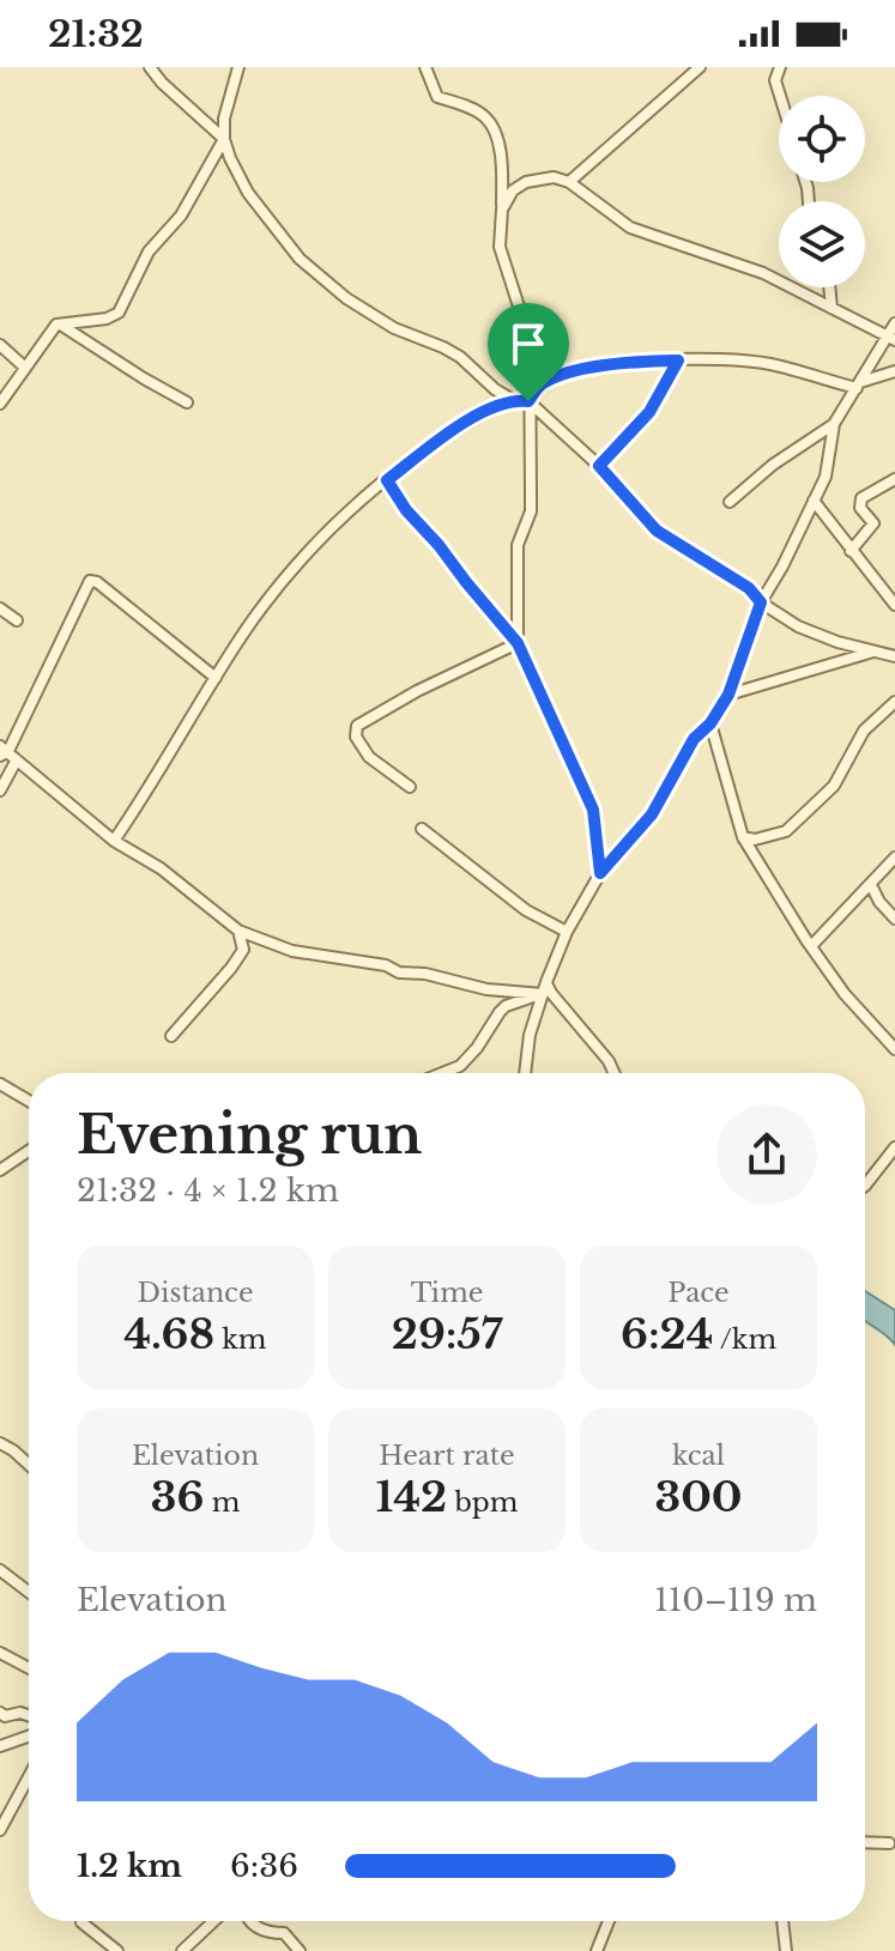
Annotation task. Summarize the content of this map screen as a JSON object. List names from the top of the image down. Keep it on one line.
{"page":{"status":"21:32","heading":["Evening run","21:32 · 4 × 1.2 km"],"stats":[["Distance","4.68 km"],["Time","29:57"],["Pace","6:24 /km"],["Elevation","36 m"],["Heart rate","142 bpm"],["kcal","300"]],"chart":["Elevation","110–119 m"],"list":[{"name":"1.2 km","note":"6:36"}]}}
